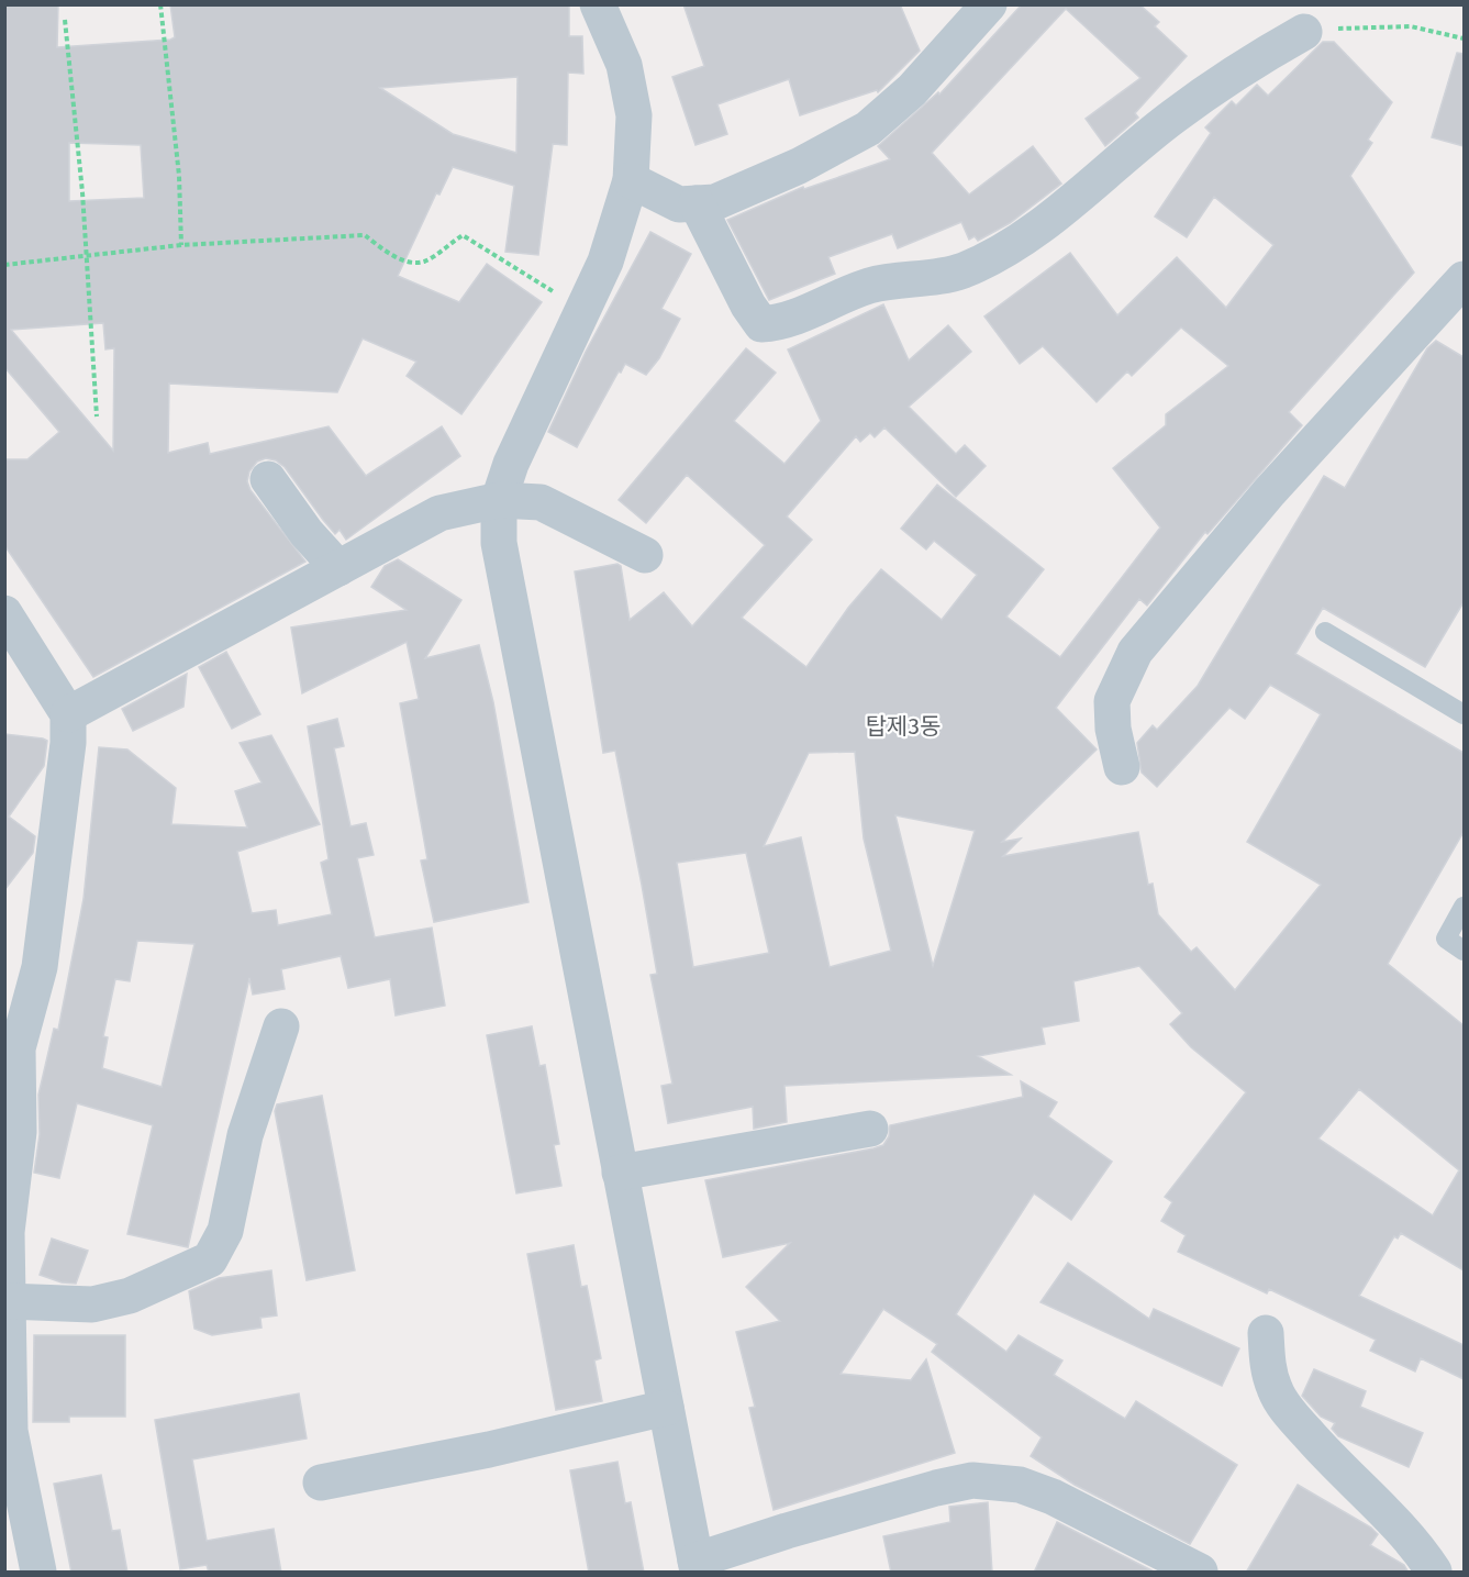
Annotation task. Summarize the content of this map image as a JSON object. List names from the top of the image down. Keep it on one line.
{"districts":["탑제3동"]}
